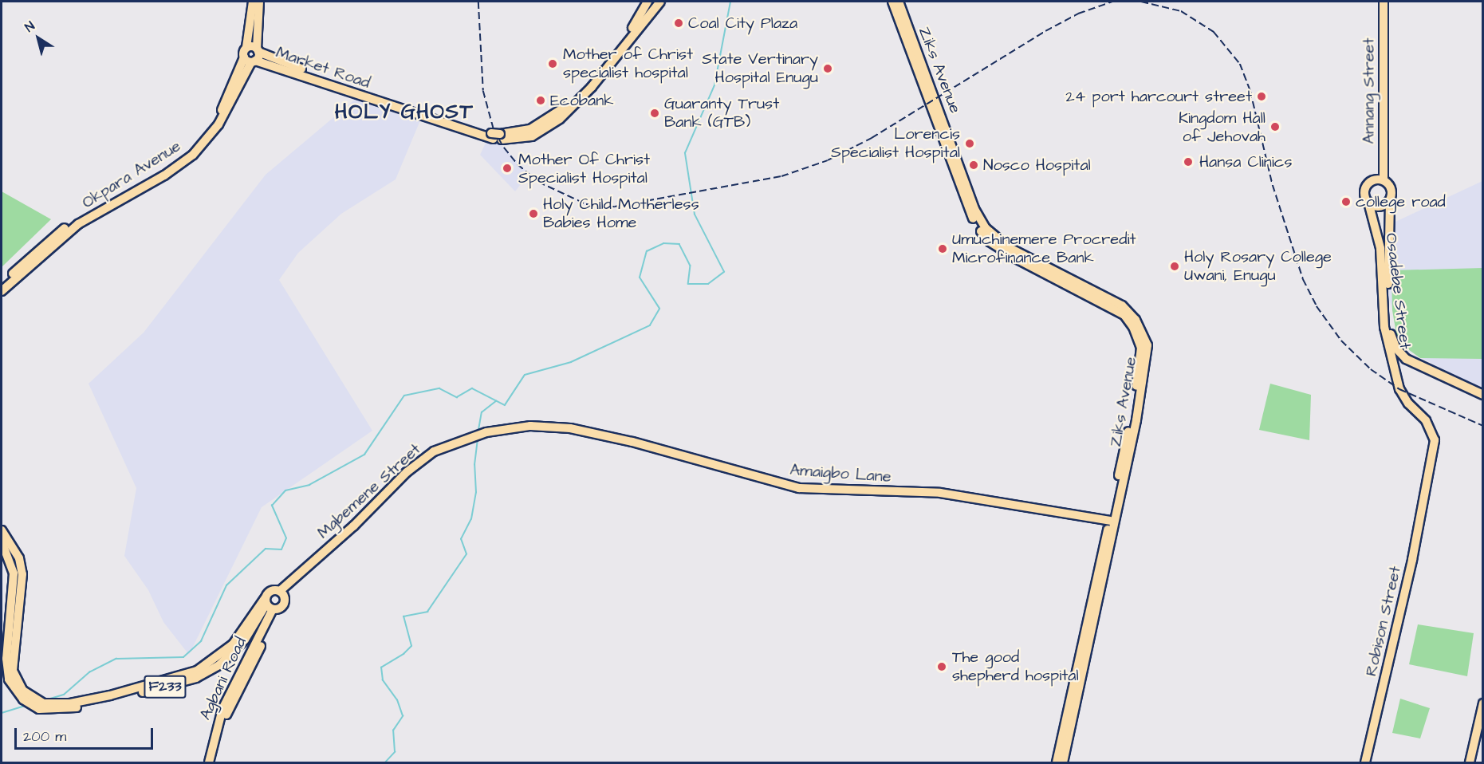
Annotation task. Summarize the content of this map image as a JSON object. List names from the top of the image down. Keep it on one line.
{"streets":{"main road":["Market Road","Ziks Avenue","Annang Street","Okpara Avenue","Osadebe Street","Amaigbo Lane","Mgbemene Street","Robison Street","Agbani Road","F233"]},"crossings":[["Market Road","Okpara Avenue"],["Ziks Avenue","Amaigbo Lane"],["Annang Street","Osadebe Street"],["Osadebe Street","Robison Street"],["Amaigbo Lane","Mgbemene Street"],["Mgbemene Street","Agbani Road"],["Mgbemene Street","F233"],["Agbani Road","F233"]],"districts":["HOLY GHOST"],"places":["Coal City Plaza","Mother of Christ specialist hospital","State Vertinary Hospital Enugu","24 port harcourt street","Ecobank","Guaranty Trust Bank (GTB)","Kingdom Hall of Jehovah","Lorencis Specialist Hospital","Hansa Clinics","Nosco Hospital","Mother Of Christ Specialist Hospital","college road","Holy Child Motherless Babies Home","Umuchinemere Procredit Microfinance Bank","Holy Rosary College Uwani, Enugu","The good shepherd hospital"],"scale_bar":"200 m","north":"top left"}
